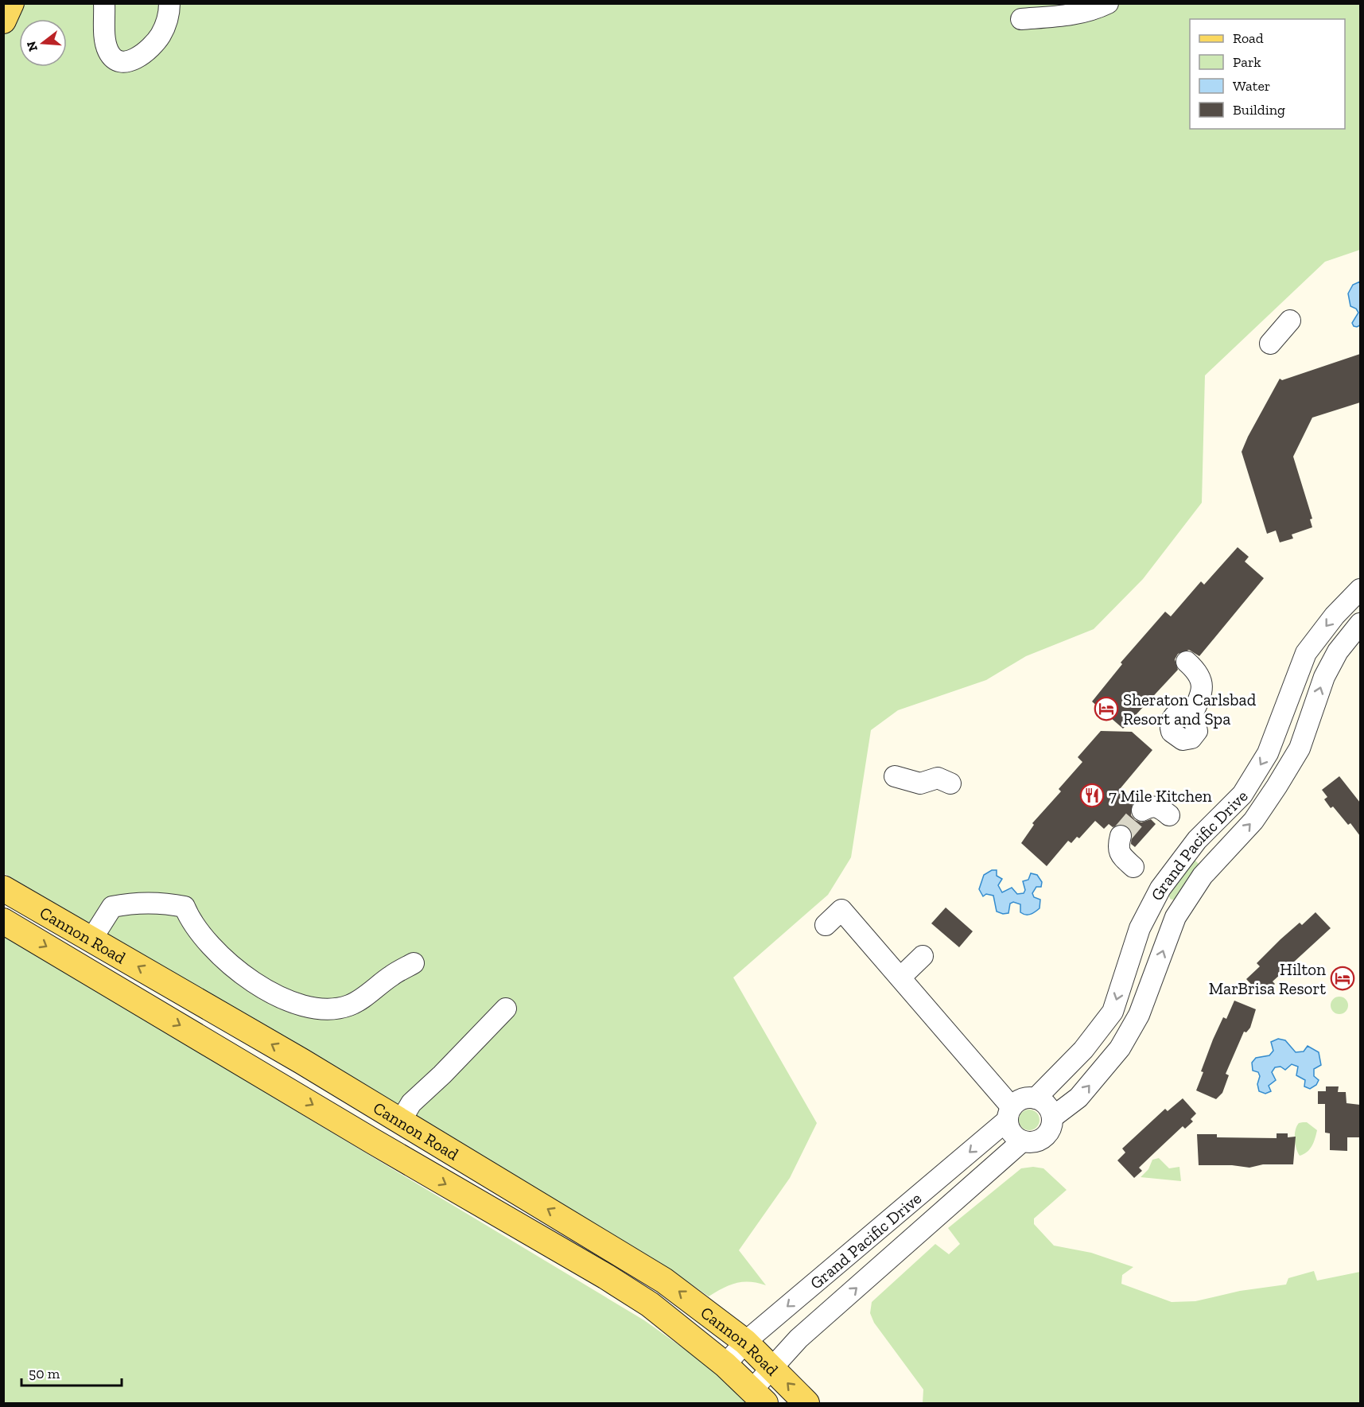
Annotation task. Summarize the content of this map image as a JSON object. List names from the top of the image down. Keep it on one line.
{"streets":{"main road":["Cannon Road"],"street":["Grand Pacific Drive"]},"crossings":[["Grand Pacific Drive","Cannon Road"]],"places":{"hotel":["Sheraton Carlsbad Resort and Spa","Hilton MarBrisa Resort"],"restaurant":["7 Mile Kitchen"]},"legend":["Road","Park","Water","Building"],"scale_bar":"50 m","north":"left"}
